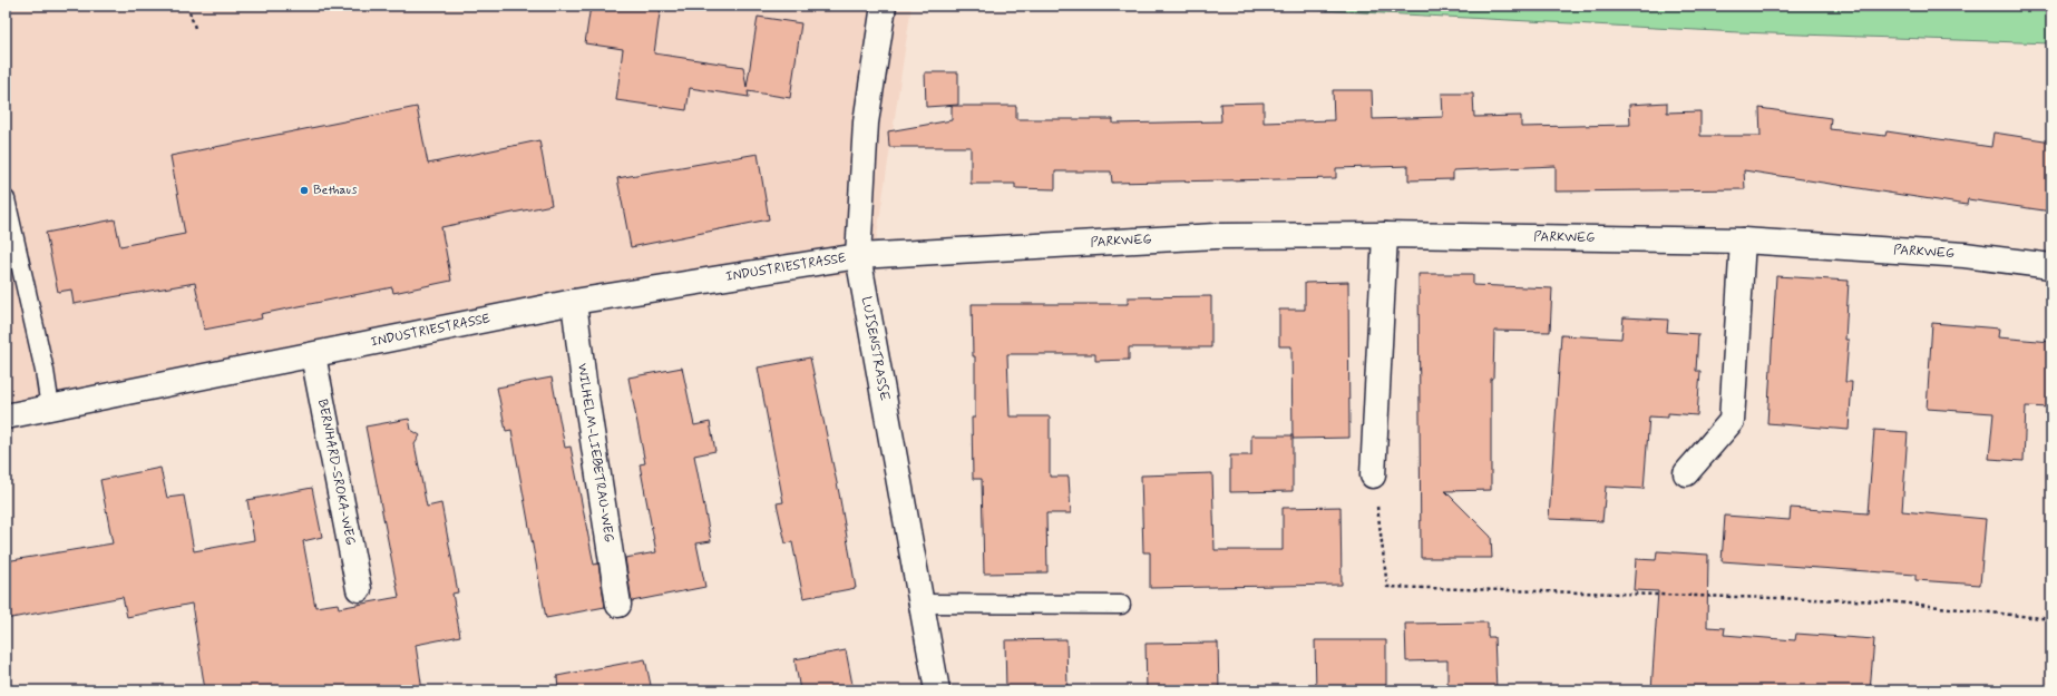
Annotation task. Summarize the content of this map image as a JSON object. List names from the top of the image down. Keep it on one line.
{"streets":{"street":["PARKWEG","INDUSTRIESTRASSE","LUISENSTRASSE","WILHELM-LIEBETRAU-WEG","BERNHARD-SROKA-WEG"]},"crossings":[["PARKWEG","INDUSTRIESTRASSE"],["PARKWEG","LUISENSTRASSE"],["INDUSTRIESTRASSE","LUISENSTRASSE"],["INDUSTRIESTRASSE","WILHELM-LIEBETRAU-WEG"],["INDUSTRIESTRASSE","BERNHARD-SROKA-WEG"]],"places":["Bethaus"]}
